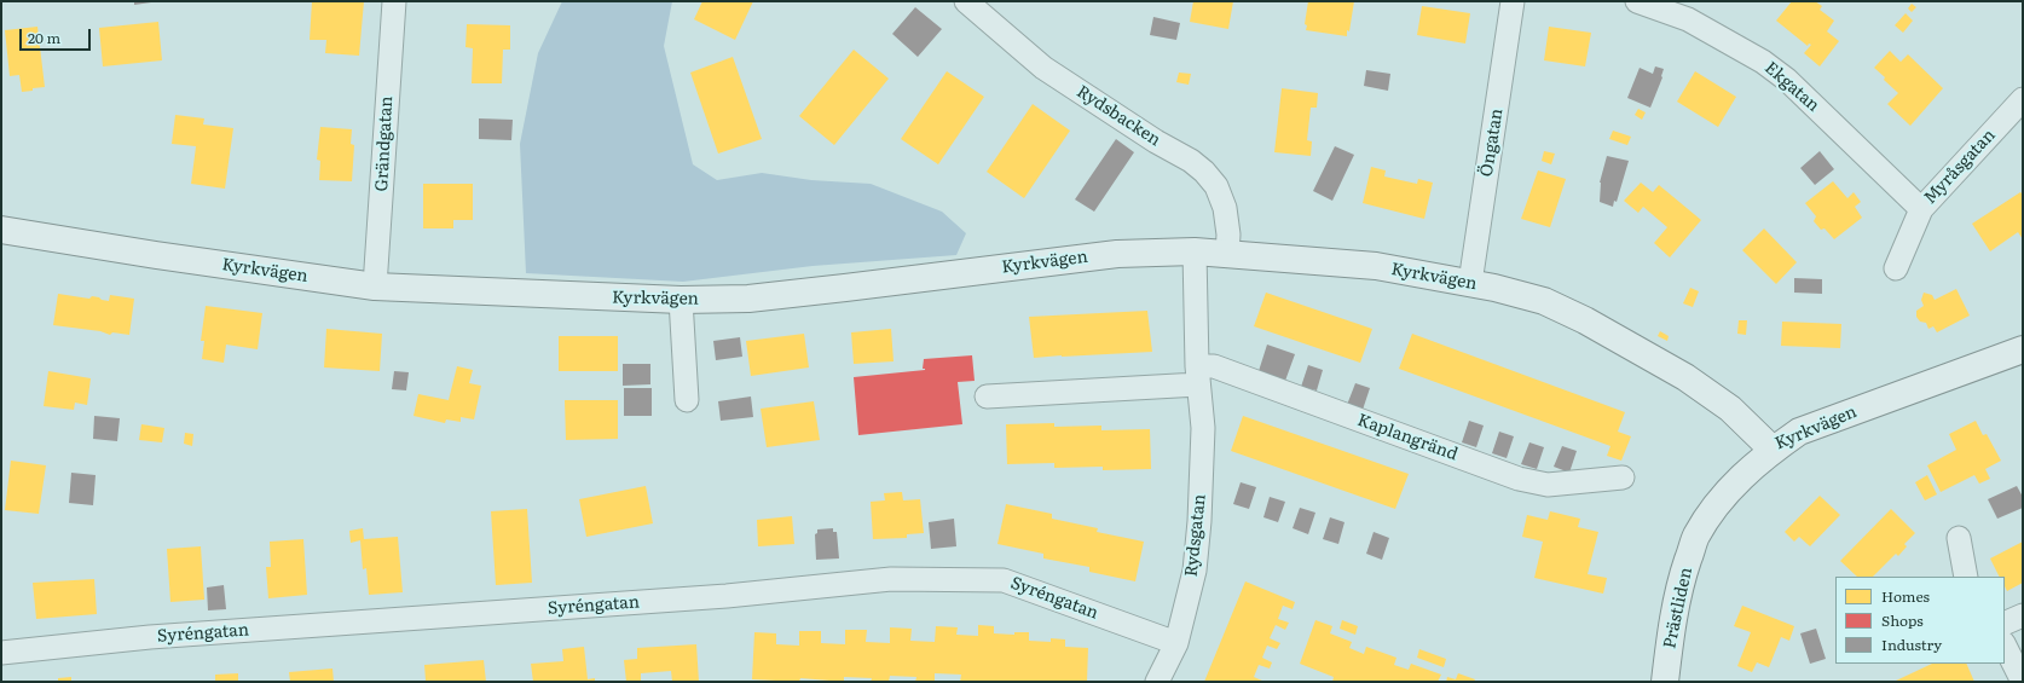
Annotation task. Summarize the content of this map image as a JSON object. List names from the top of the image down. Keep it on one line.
{"streets":{"street":["Ekgatan","Rydsbacken","Öngatan","Grändgatan","Myråsgatan","Kyrkvägen","Kaplangränd","Rydsgatan","Syréngatan","Prästliden"]},"crossings":[["Ekgatan","Myråsgatan"],["Rydsbacken","Kyrkvägen"],["Öngatan","Kyrkvägen"],["Grändgatan","Kyrkvägen"],["Kyrkvägen","Rydsgatan"],["Kyrkvägen","Prästliden"],["Kaplangränd","Rydsgatan"],["Rydsgatan","Syréngatan"]],"legend":["Homes","Shops","Industry"],"scale_bar":"20 m"}
